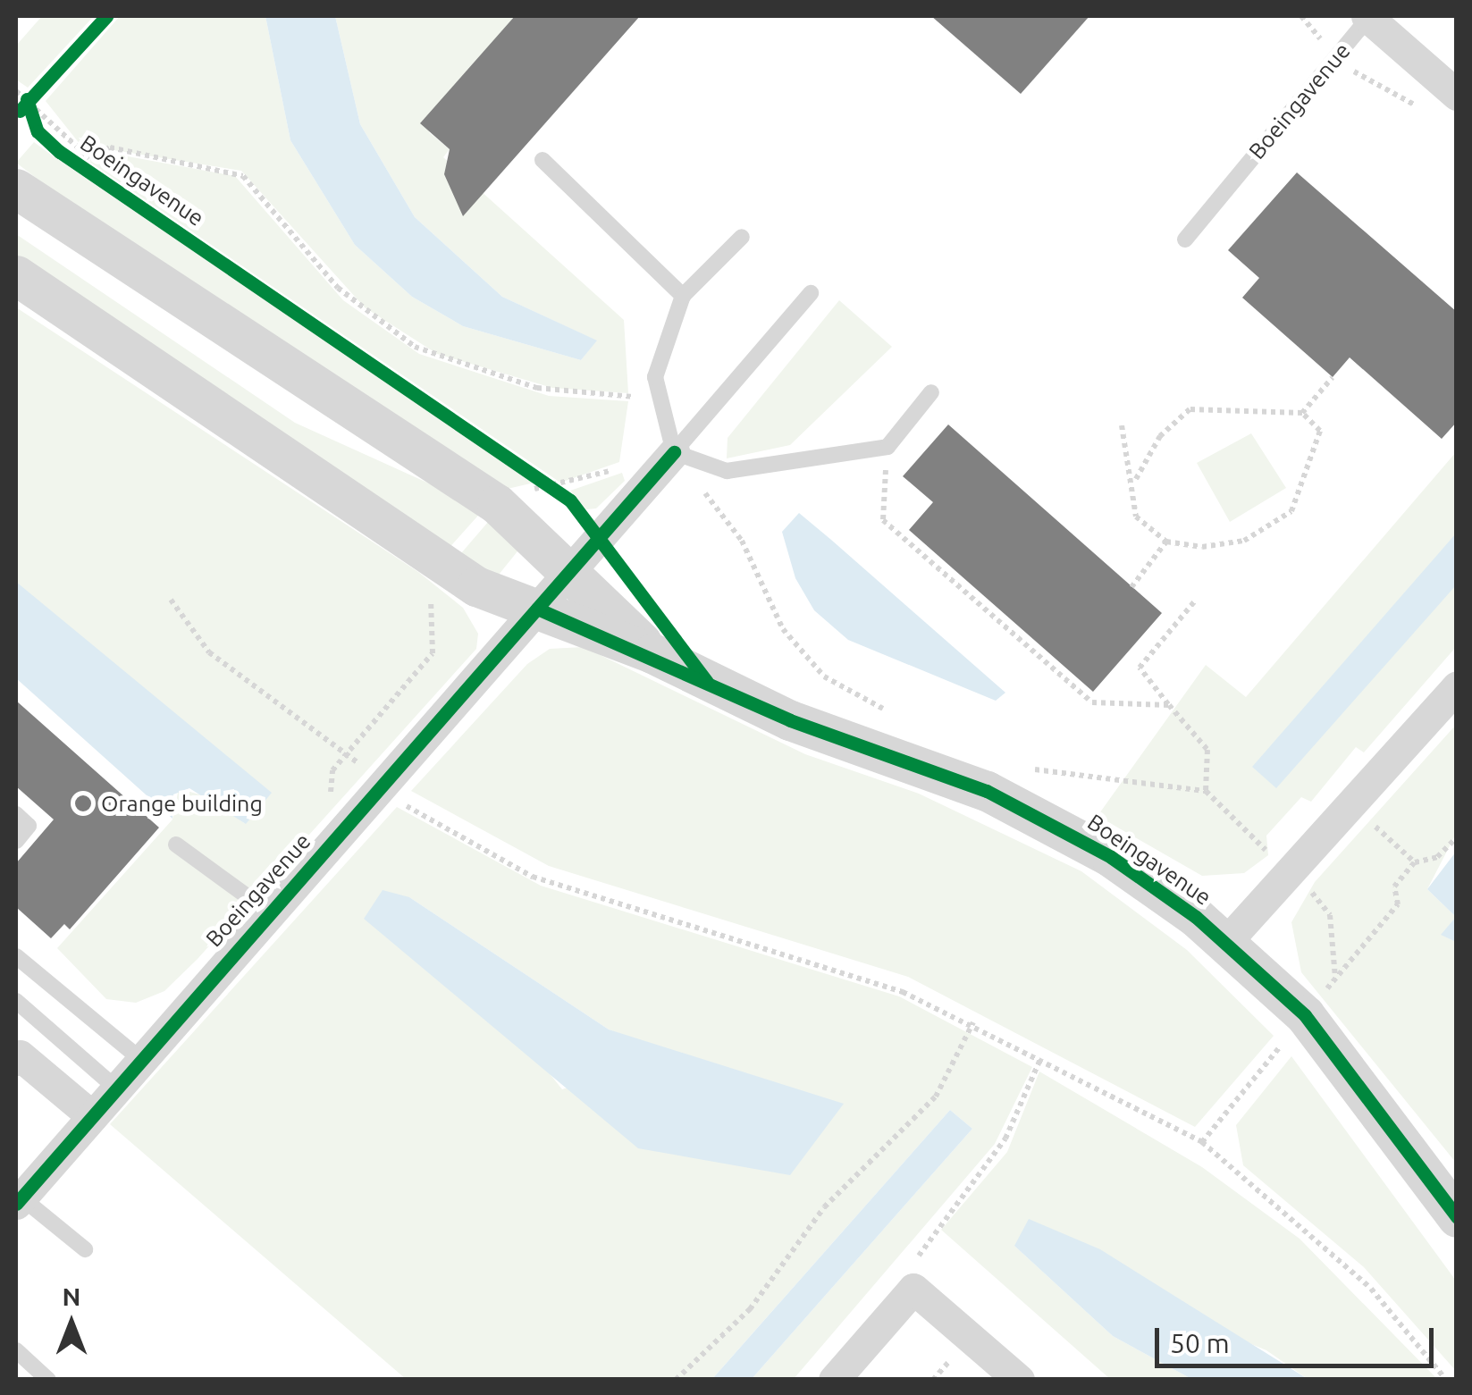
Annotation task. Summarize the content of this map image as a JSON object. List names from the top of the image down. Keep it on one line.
{"streets":{"street":["Boeingavenue"]},"places":["Orange building"],"scale_bar":"50 m","north":"top"}
